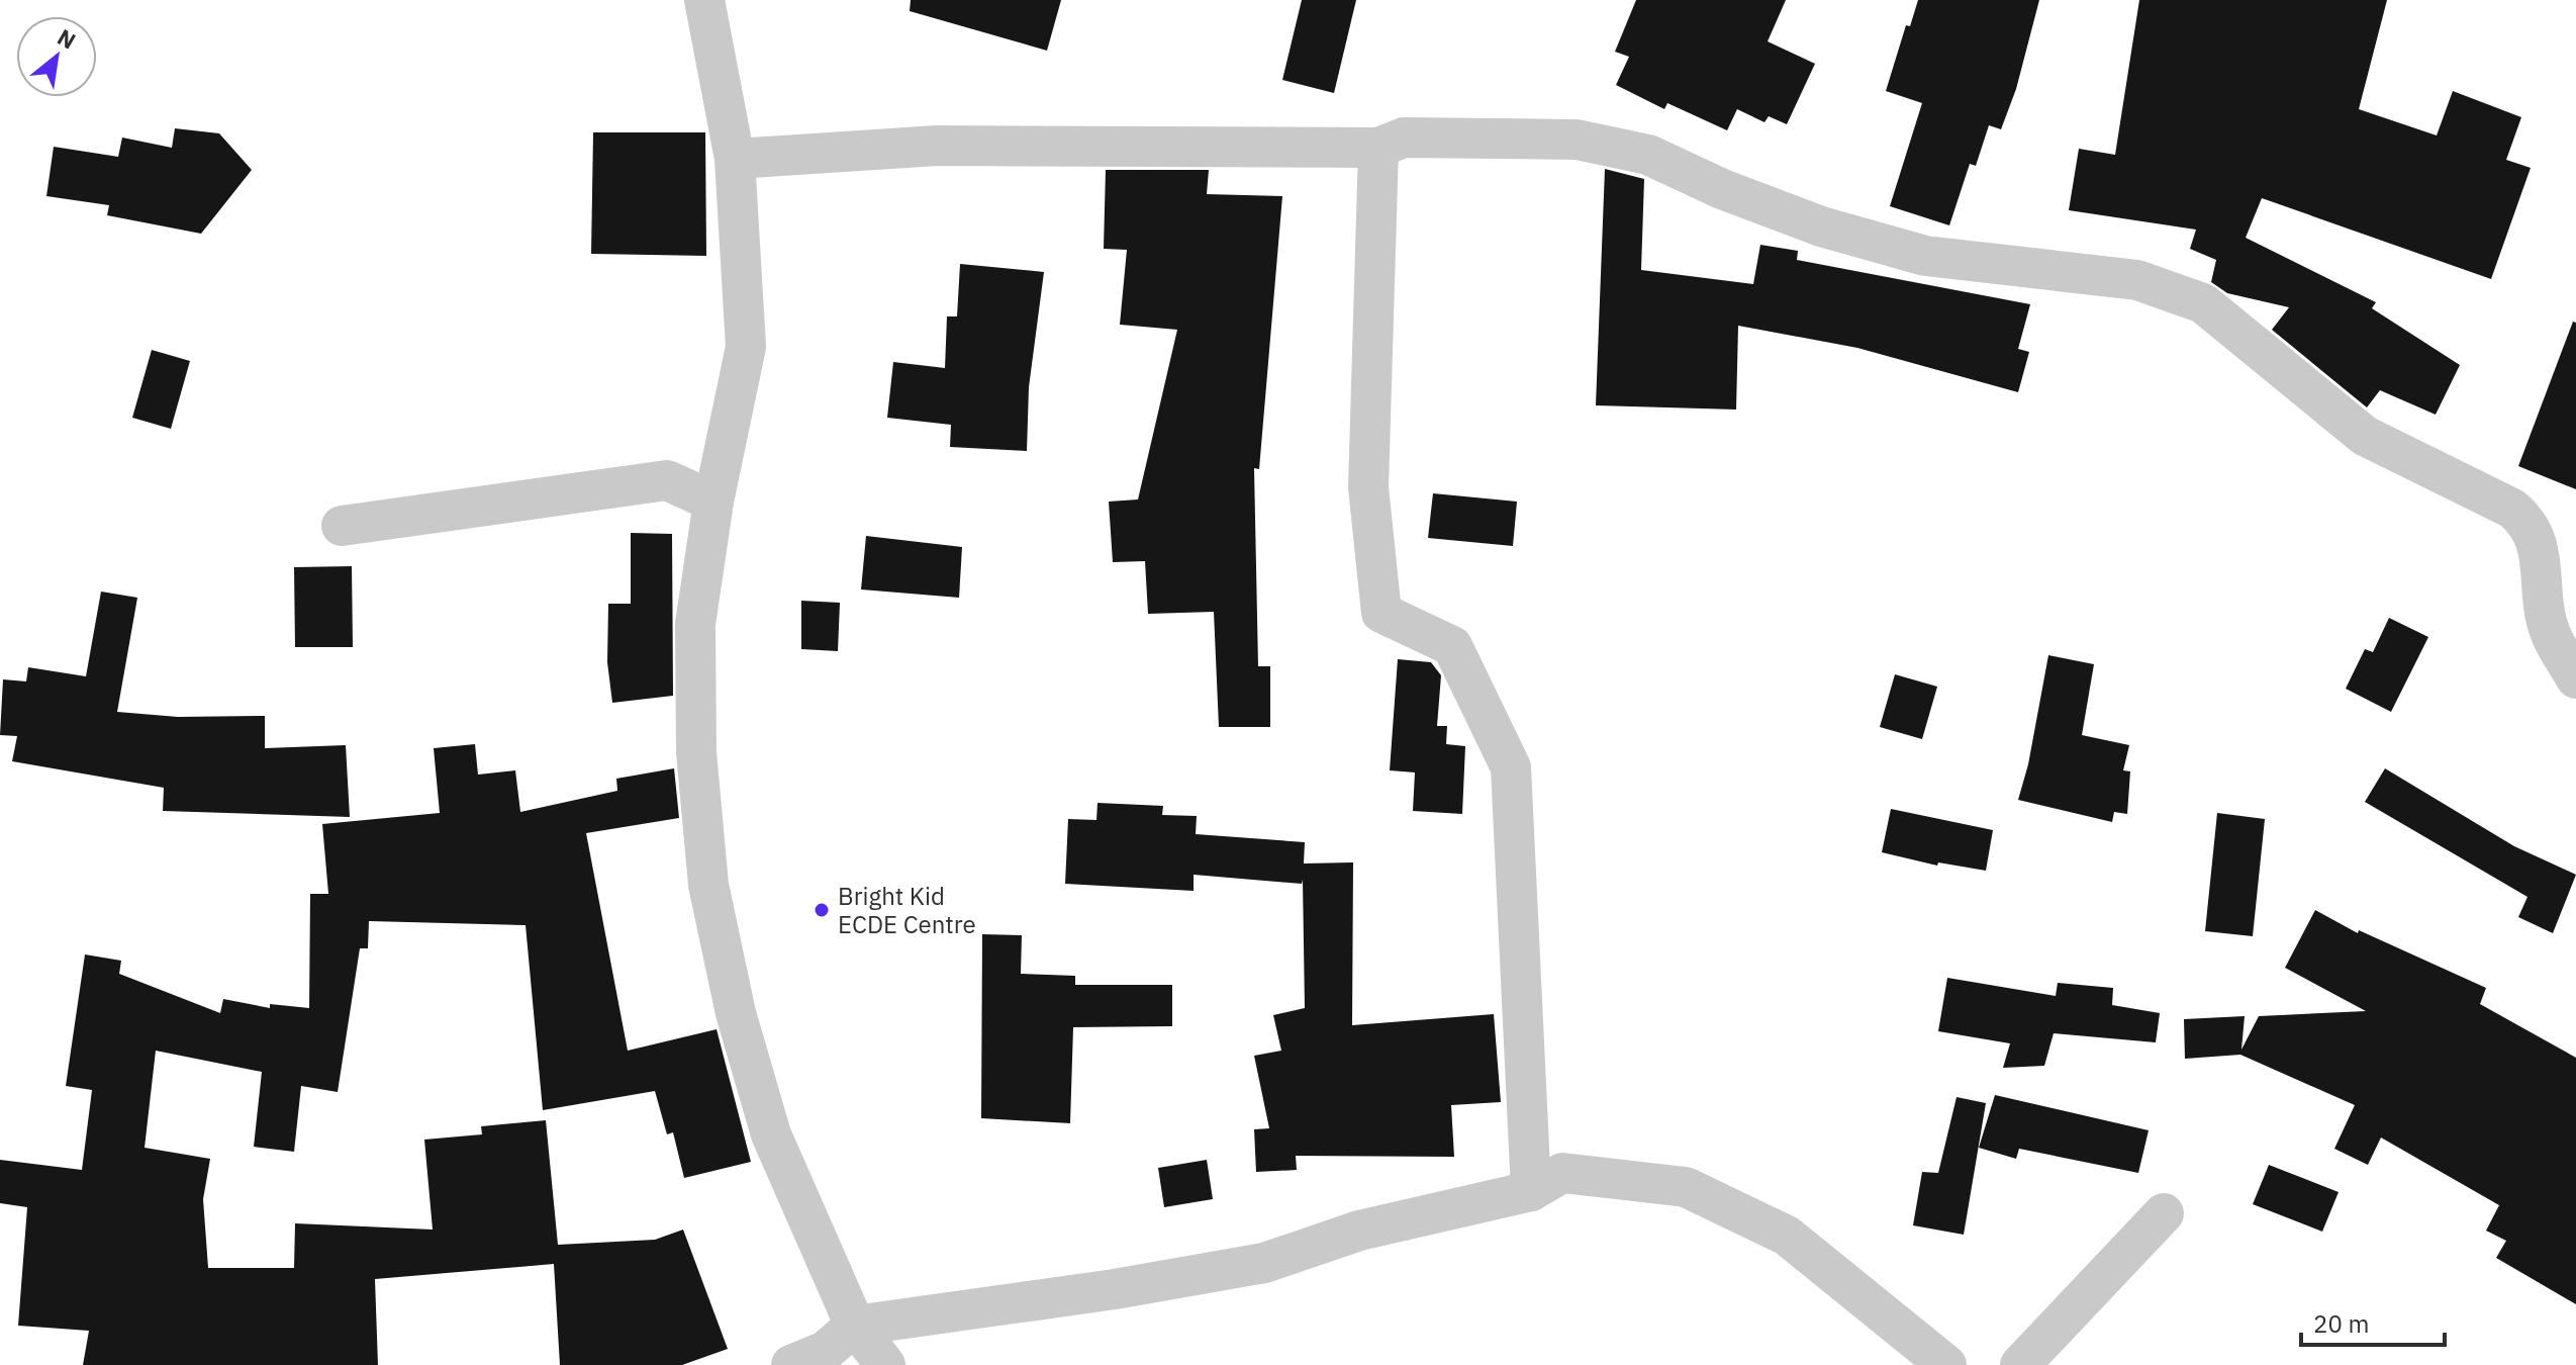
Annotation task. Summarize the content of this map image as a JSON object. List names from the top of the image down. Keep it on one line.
{"places":["Bright Kid ECDE Centre"],"scale_bar":"20 m","north":"top right"}
